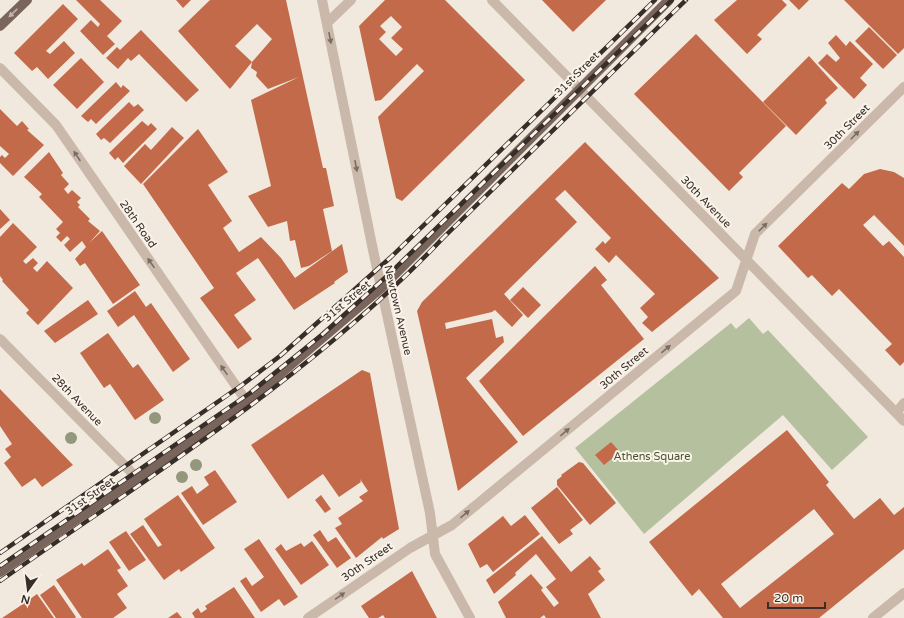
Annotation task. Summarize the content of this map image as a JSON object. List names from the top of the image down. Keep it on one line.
{"streets":{"main road":["31st Street"],"street":["30th Street","30th Avenue","28th Road","Newtown Avenue","28th Avenue"]},"crossings":[["31st Street","30th Avenue"],["31st Street","28th Road"],["31st Street","Newtown Avenue"],["31st Street","28th Avenue"],["30th Street","30th Avenue"],["30th Street","Newtown Avenue"]],"one_way":["30th Street","28th Road","Newtown Avenue"],"parks":["Athens Square"],"scale_bar":"20 m","north":"bottom"}
